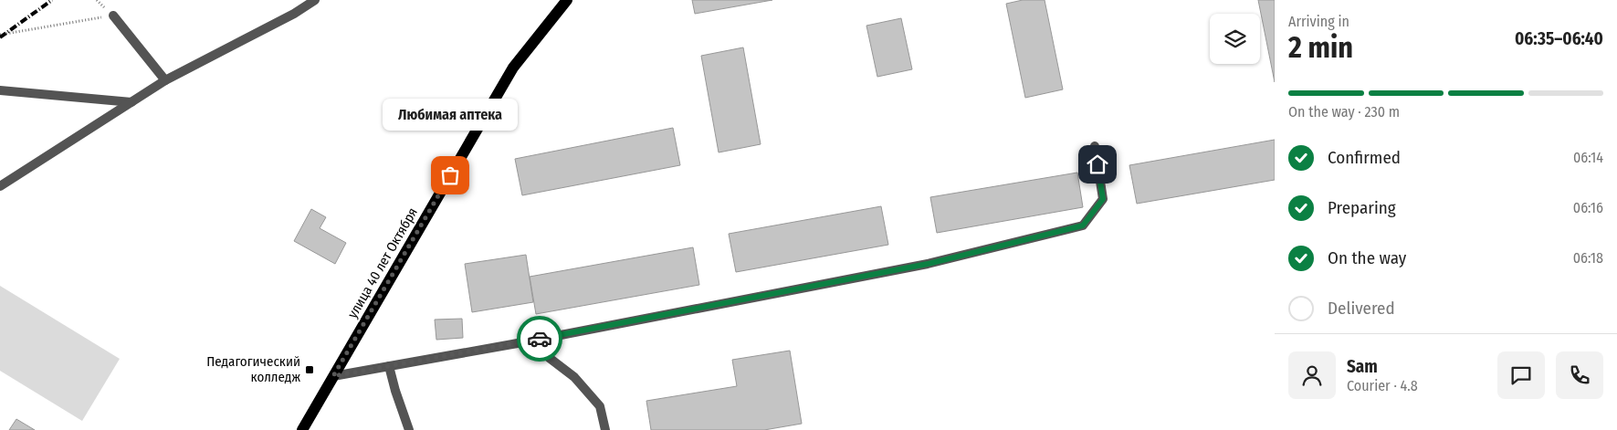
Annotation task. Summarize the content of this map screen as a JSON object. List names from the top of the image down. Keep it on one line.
{"streets":{"main road":["улица 40 лет Октября"]},"places":{"other":["Любимая аптека"],"transit":["Педагогический колледж"]},"page":{"heading":["2 min","Arriving in","06:35–06:40"],"panel":["Sam","Courier · 4.8"],"bar":"On the way · 230 m","bubble":"Любимая аптека","list":[["Confirmed","06:14"],["Preparing","06:16"],["On the way","06:18"],"Delivered"]}}
